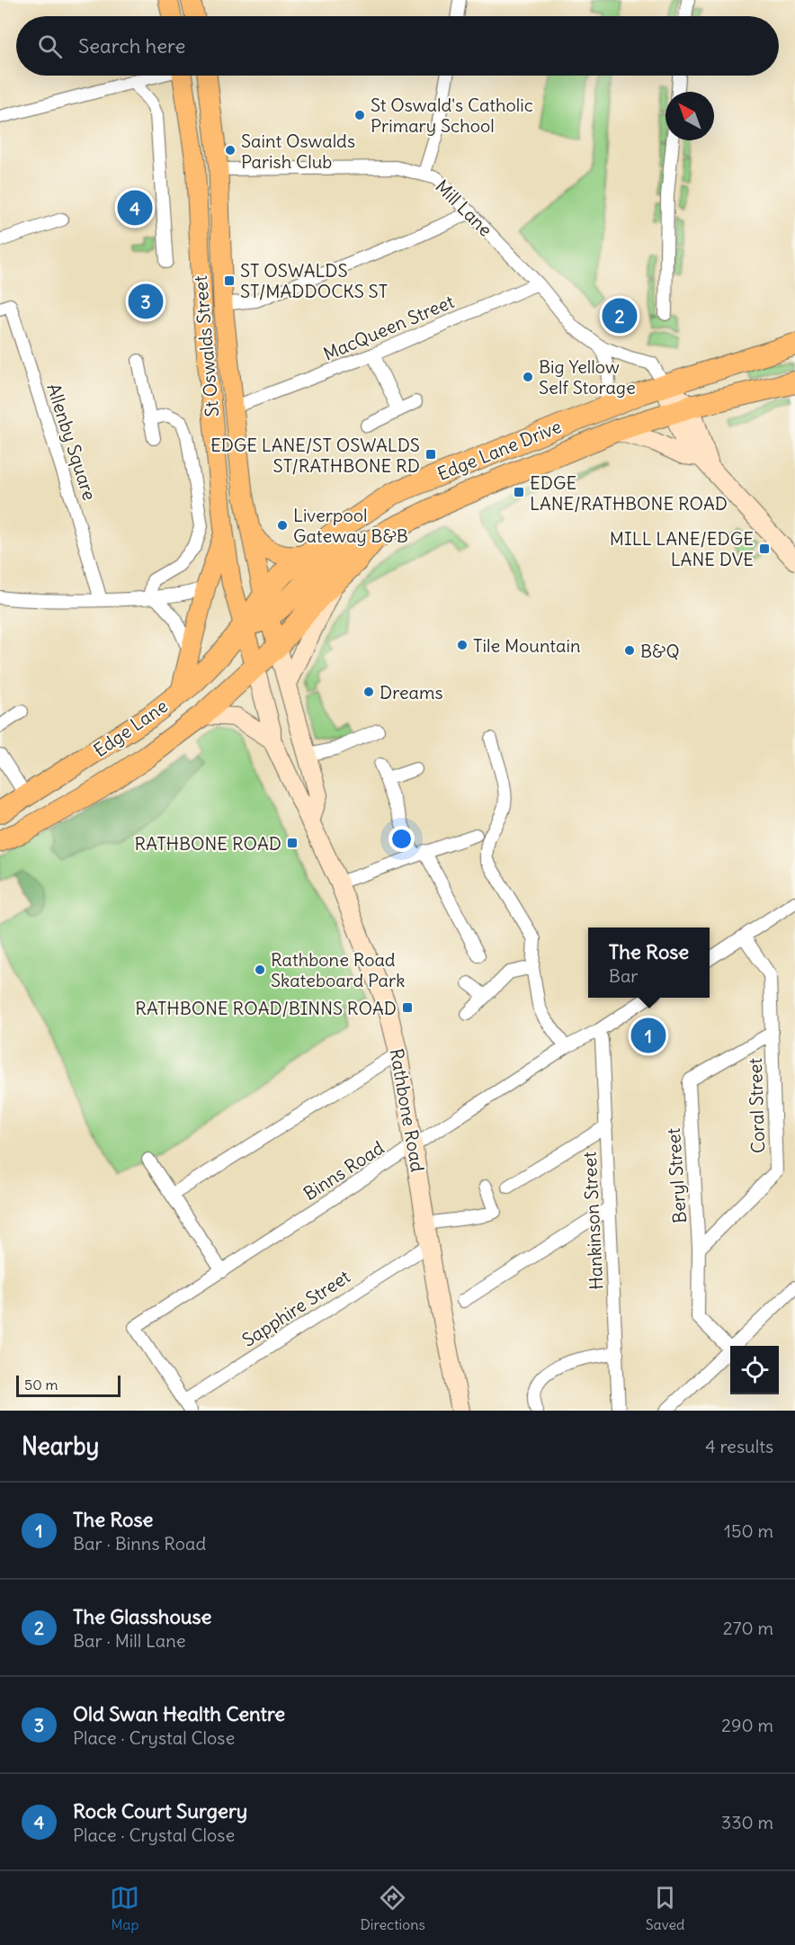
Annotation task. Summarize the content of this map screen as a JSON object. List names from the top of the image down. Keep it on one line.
{"streets":{"highway":["Edge Lane Drive","Edge Lane"],"main road":["St Oswalds Street","Rathbone Road"],"street":["Mill Lane","MacQueen Street","Allenby Square","Coral Street","Binns Road","Beryl Street","Hankinson Street","Sapphire Street"]},"crossings":[["Mill Lane","MacQueen Street"],["Mill Lane","St Oswalds Street"],["Mill Lane","Edge Lane Drive"],["MacQueen Street","St Oswalds Street"],["St Oswalds Street","Edge Lane Drive"],["St Oswalds Street","Edge Lane"],["St Oswalds Street","Rathbone Road"],["Edge Lane Drive","Edge Lane"],["Edge Lane Drive","Rathbone Road"],["Edge Lane","Rathbone Road"],["Coral Street","Beryl Street"],["Rathbone Road","Binns Road"],["Rathbone Road","Sapphire Street"],["Binns Road","Hankinson Street"],["Binns Road","Sapphire Street"]],"places":{"other":["St Oswald's Catholic Primary School","Saint Oswalds Parish Club","Big Yellow Self Storage","Liverpool Gateway B&B","Tile Mountain","B&Q","Dreams","Rathbone Road Skateboard Park"],"transit":["ST OSWALDS ST/MADDOCKS ST","EDGE LANE/ST OSWALDS ST/RATHBONE RD","EDGE LANE/RATHBONE ROAD","MILL LANE/EDGE LANE DVE","RATHBONE ROAD","RATHBONE ROAD/BINNS ROAD"]},"scale_bar":"50 m","north":"top left","page":{"search":"Search here","pins":["4","3","2","1"],"popup":["The Rose","Bar"],"scale":"50 m","heading":["Nearby","4 results"],"list":[{"mark":"1","name":"The Rose","note":"Bar · Binns Road","value":"150 m"},{"mark":"2","name":"The Glasshouse","note":"Bar · Mill Lane","value":"270 m"},{"mark":"3","name":"Old Swan Health Centre","note":"Place · Crystal Close","value":"290 m"},{"mark":"4","name":"Rock Court Surgery","note":"Place · Crystal Close","value":"330 m"}],"nav":["Map","Directions","Saved"]}}
